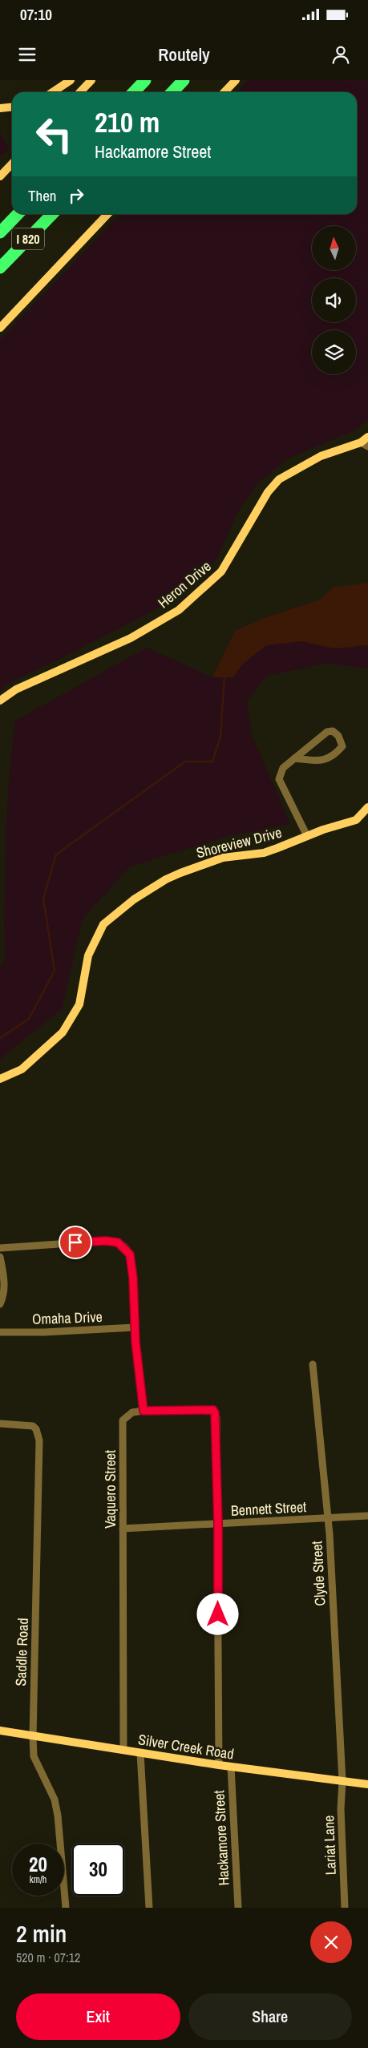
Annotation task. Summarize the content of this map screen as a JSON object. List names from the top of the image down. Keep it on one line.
{"streets":{"highway":["I 820"],"street":["Heron Drive","Shoreview Drive","Omaha Drive","Vaquero Street","Bennett Street","Clyde Street","Saddle Road","Silver Creek Road","Hackamore Street","Lariat Lane"]},"crossings":[["Vaquero Street","Bennett Street"],["Vaquero Street","Silver Creek Road"],["Bennett Street","Clyde Street"],["Clyde Street","Silver Creek Road"],["Clyde Street","Lariat Lane"],["Saddle Road","Silver Creek Road"],["Silver Creek Road","Hackamore Street"],["Silver Creek Road","Lariat Lane"]],"north":"top","page":{"status":"07:10","header":"Routely","turn":["210 m","Hackamore Street"],"then":"Then","speed":"20 km/h","limit":"30","heading":["2 min","520 m · 07:12"],"buttons":["Exit","Share"]}}
